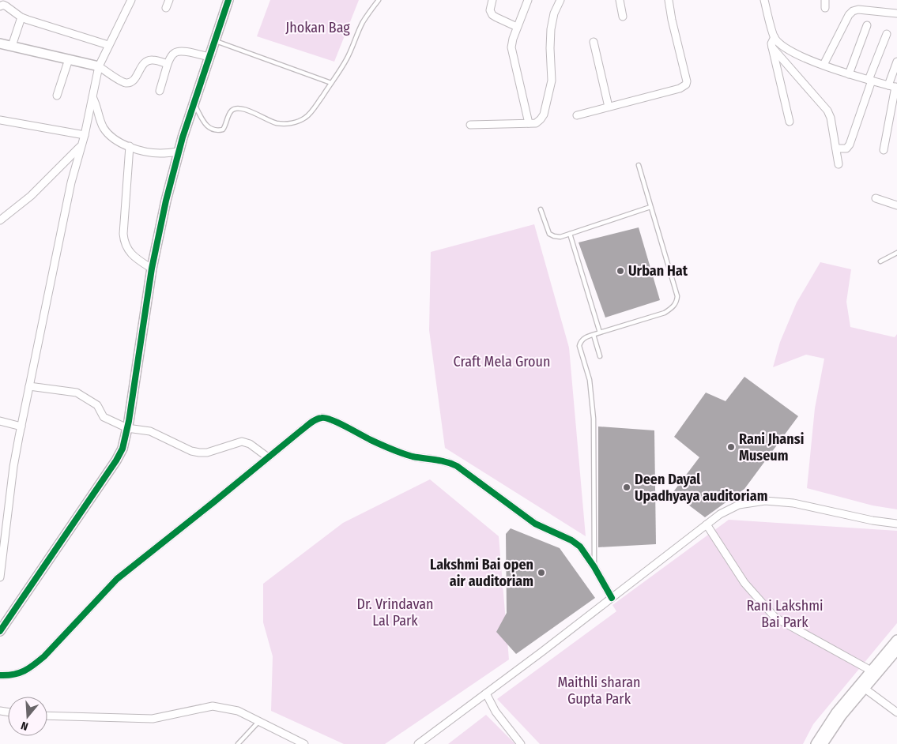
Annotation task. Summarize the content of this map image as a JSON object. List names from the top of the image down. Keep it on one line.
{"parks":["Jhokan Bag","Craft Mela Groun","Dr. Vrindavan Lal Park","Rani Lakshmi Bai Park","Maithli sharan Gupta Park"],"places":["Urban Hat","Rani Jhansi Museum","Deen Dayal Upadhyaya auditoriam","Lakshmi Bai open air auditoriam"],"north":"bottom"}
